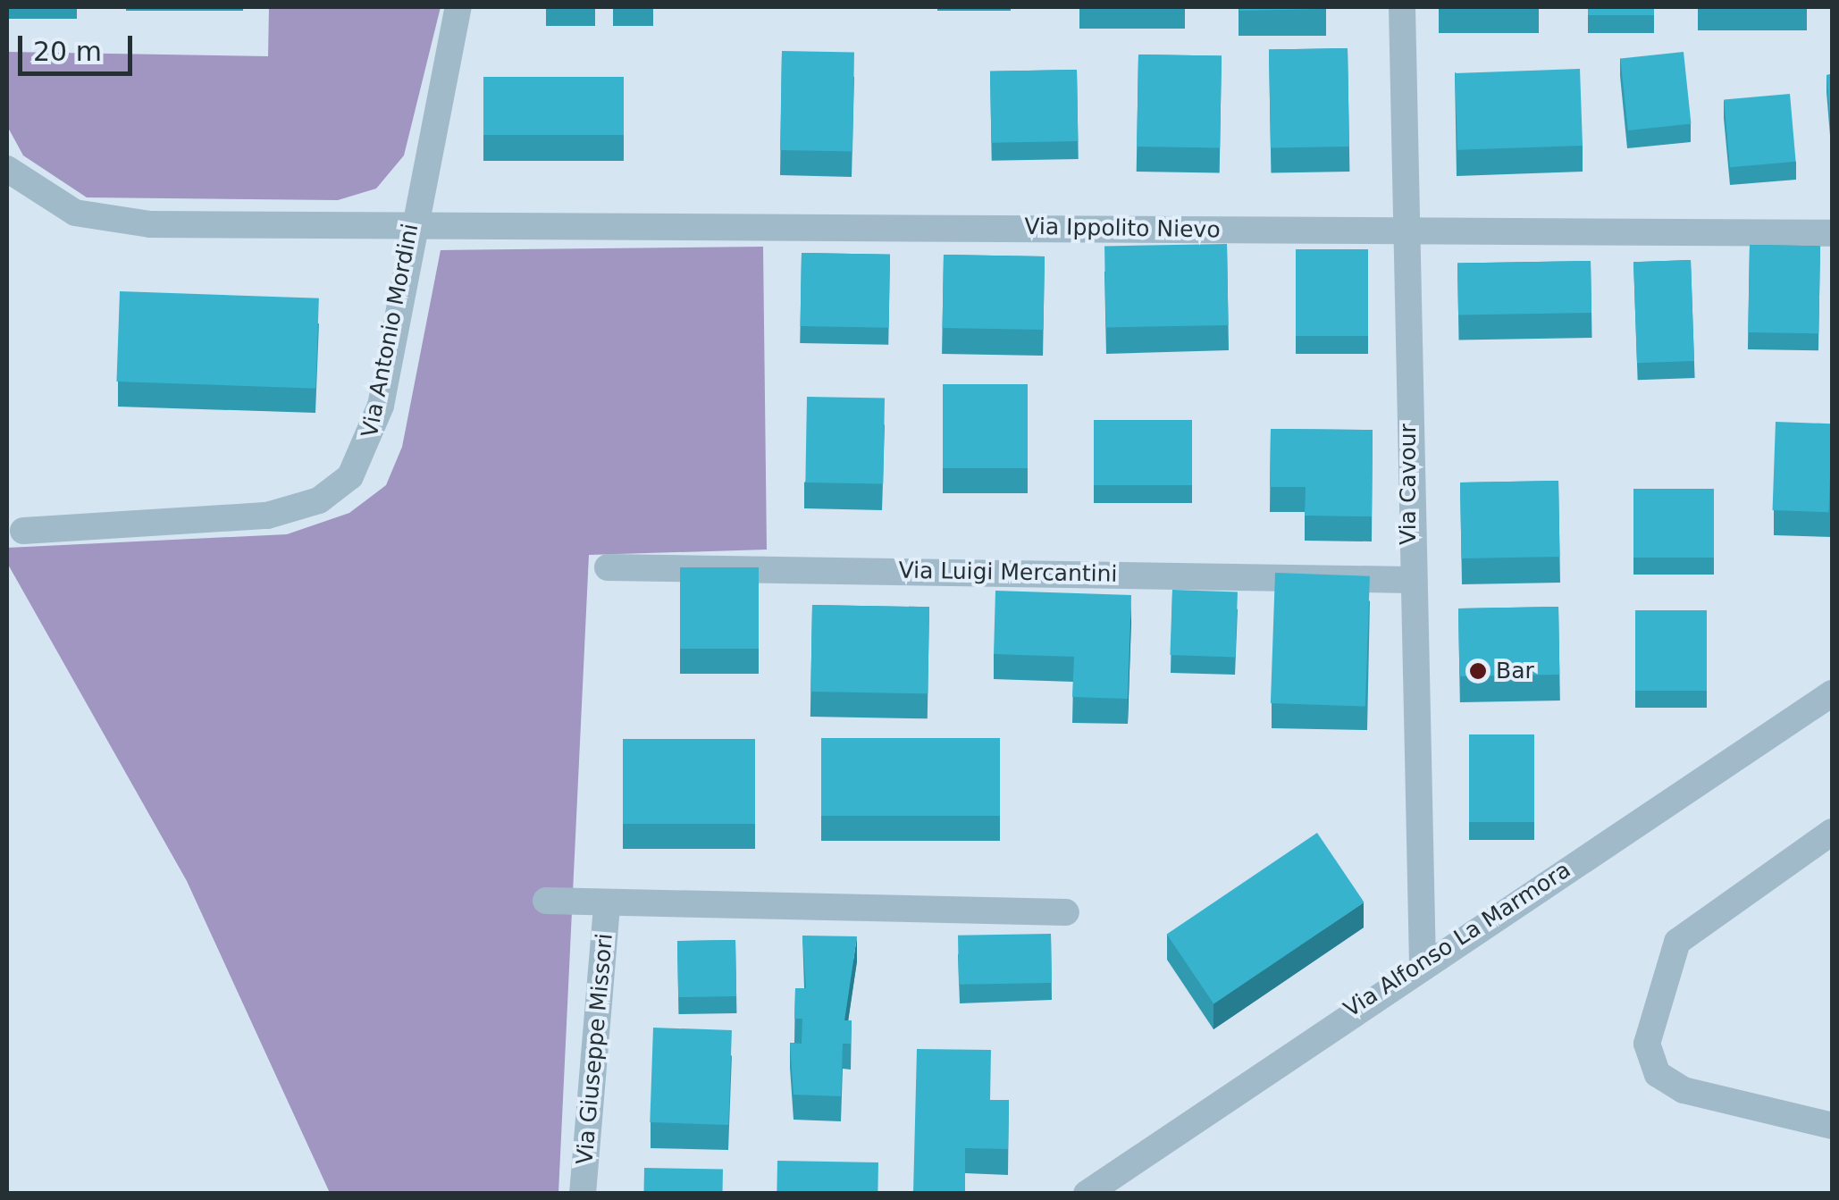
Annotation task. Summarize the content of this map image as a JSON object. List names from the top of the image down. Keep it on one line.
{"streets":{"street":["Via Ippolito Nievo","Via Antonio Mordini","Via Cavour","Via Luigi Mercantini","Via Alfonso La Marmora","Via Giuseppe Missori"]},"crossings":[["Via Ippolito Nievo","Via Antonio Mordini"],["Via Ippolito Nievo","Via Cavour"],["Via Cavour","Via Luigi Mercantini"],["Via Cavour","Via Alfonso La Marmora"]],"places":["Bar"],"scale_bar":"20 m"}
